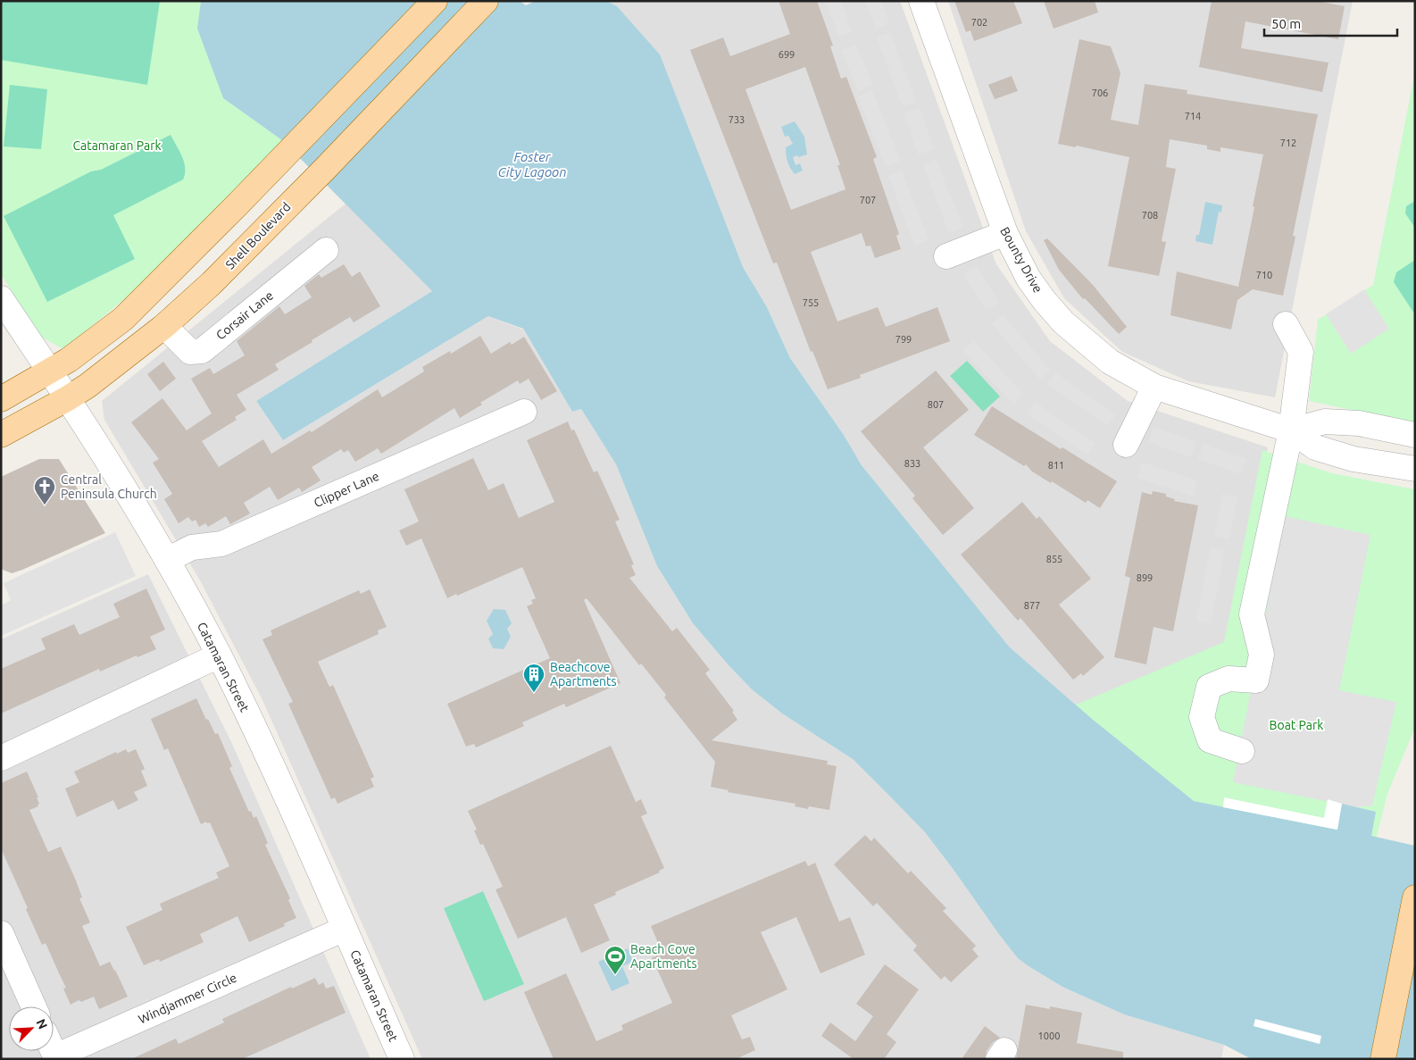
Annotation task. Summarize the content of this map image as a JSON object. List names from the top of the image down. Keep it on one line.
{"streets":{"main road":["Shell Boulevard"],"street":["Bounty Drive","Corsair Lane","Clipper Lane","Catamaran Street","Windjammer Circle"]},"crossings":[["Shell Boulevard","Corsair Lane"],["Shell Boulevard","Catamaran Street"],["Clipper Lane","Catamaran Street"],["Catamaran Street","Windjammer Circle"]],"water":["Foster City Lagoon"],"parks":["Catamaran Park","Boat Park"],"places":{"church":["Central Peninsula Church"],"building":["Beachcove Apartments"],"sports":["Beach Cove Apartments"]},"house_numbers":["702","699","706","714","733","712","707","708","710","755","799","807","833","811","855","899","877","1000"],"scale_bar":"50 m","north":"top right"}
